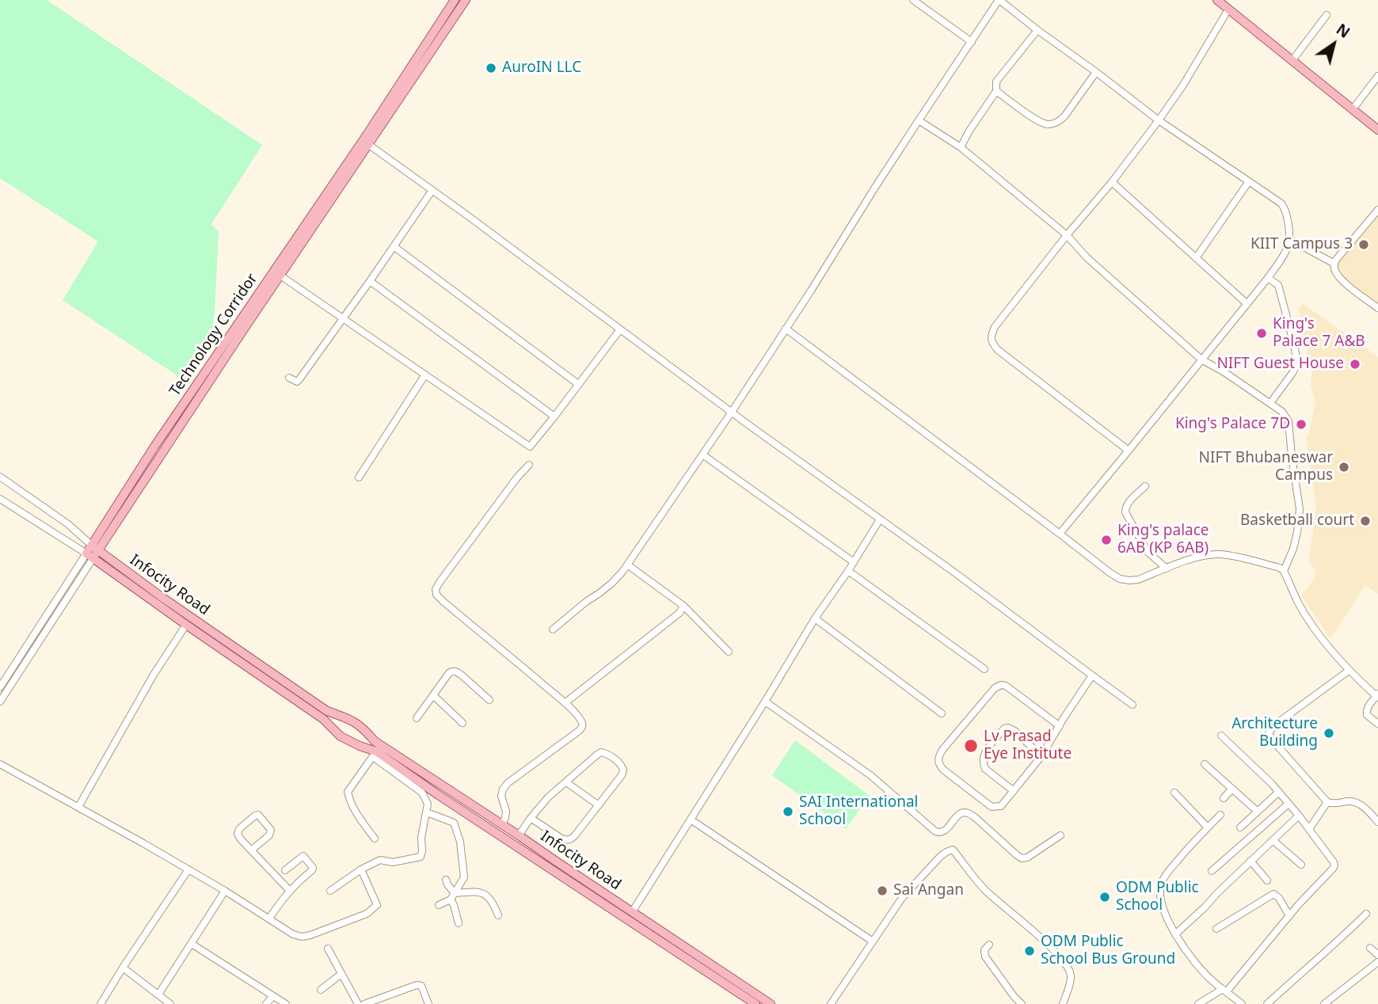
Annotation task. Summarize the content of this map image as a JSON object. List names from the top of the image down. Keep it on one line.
{"streets":{"main road":["Technology Corridor","Infocity Road"]},"crossings":[["Technology Corridor","Infocity Road"]],"places":["AuroIN LLC","KIIT Campus 3","King's Palace 7 A&B","NIFT Guest House","King's Palace 7D","NIFT Bhubaneswar Campus","Basketball court","King's palace 6AB (KP 6AB)","Architecture Building","Lv Prasad Eye Institute","SAI International School","Sai Angan","ODM Public School","ODM Public School Bus Ground"],"north":"top right"}
